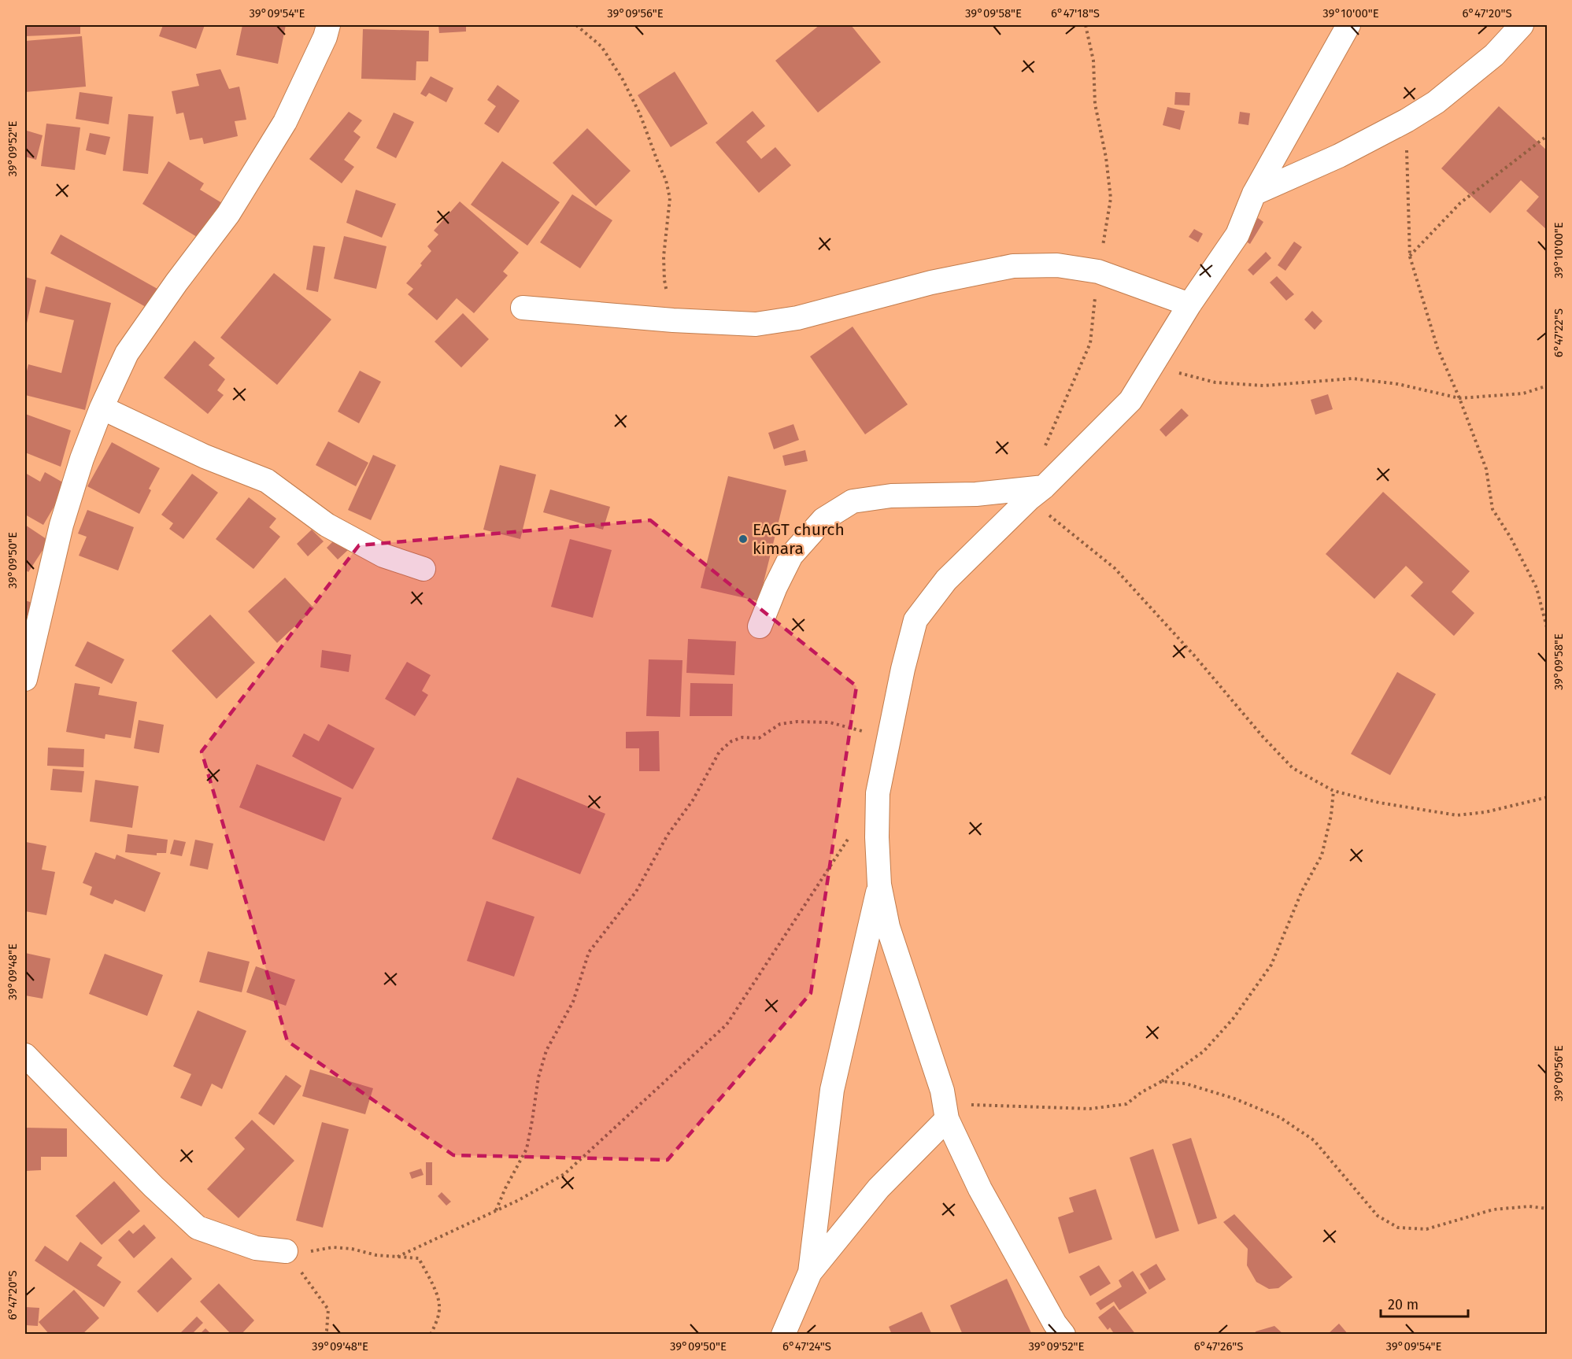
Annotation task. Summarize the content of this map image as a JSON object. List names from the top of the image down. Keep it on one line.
{"places":["EAGT church kimara"],"scale_bar":"20 m","coordinates":["39°09'54\"E","39°09'56\"E","39°09'58\"E","6°47'18\"S","39°10'00\"E","6°47'20\"S","39°09'52\"E","6°47'22\"S","39°09'50\"E","39°09'48\"E","6°47'24\"S","6°47'26\"S"]}
